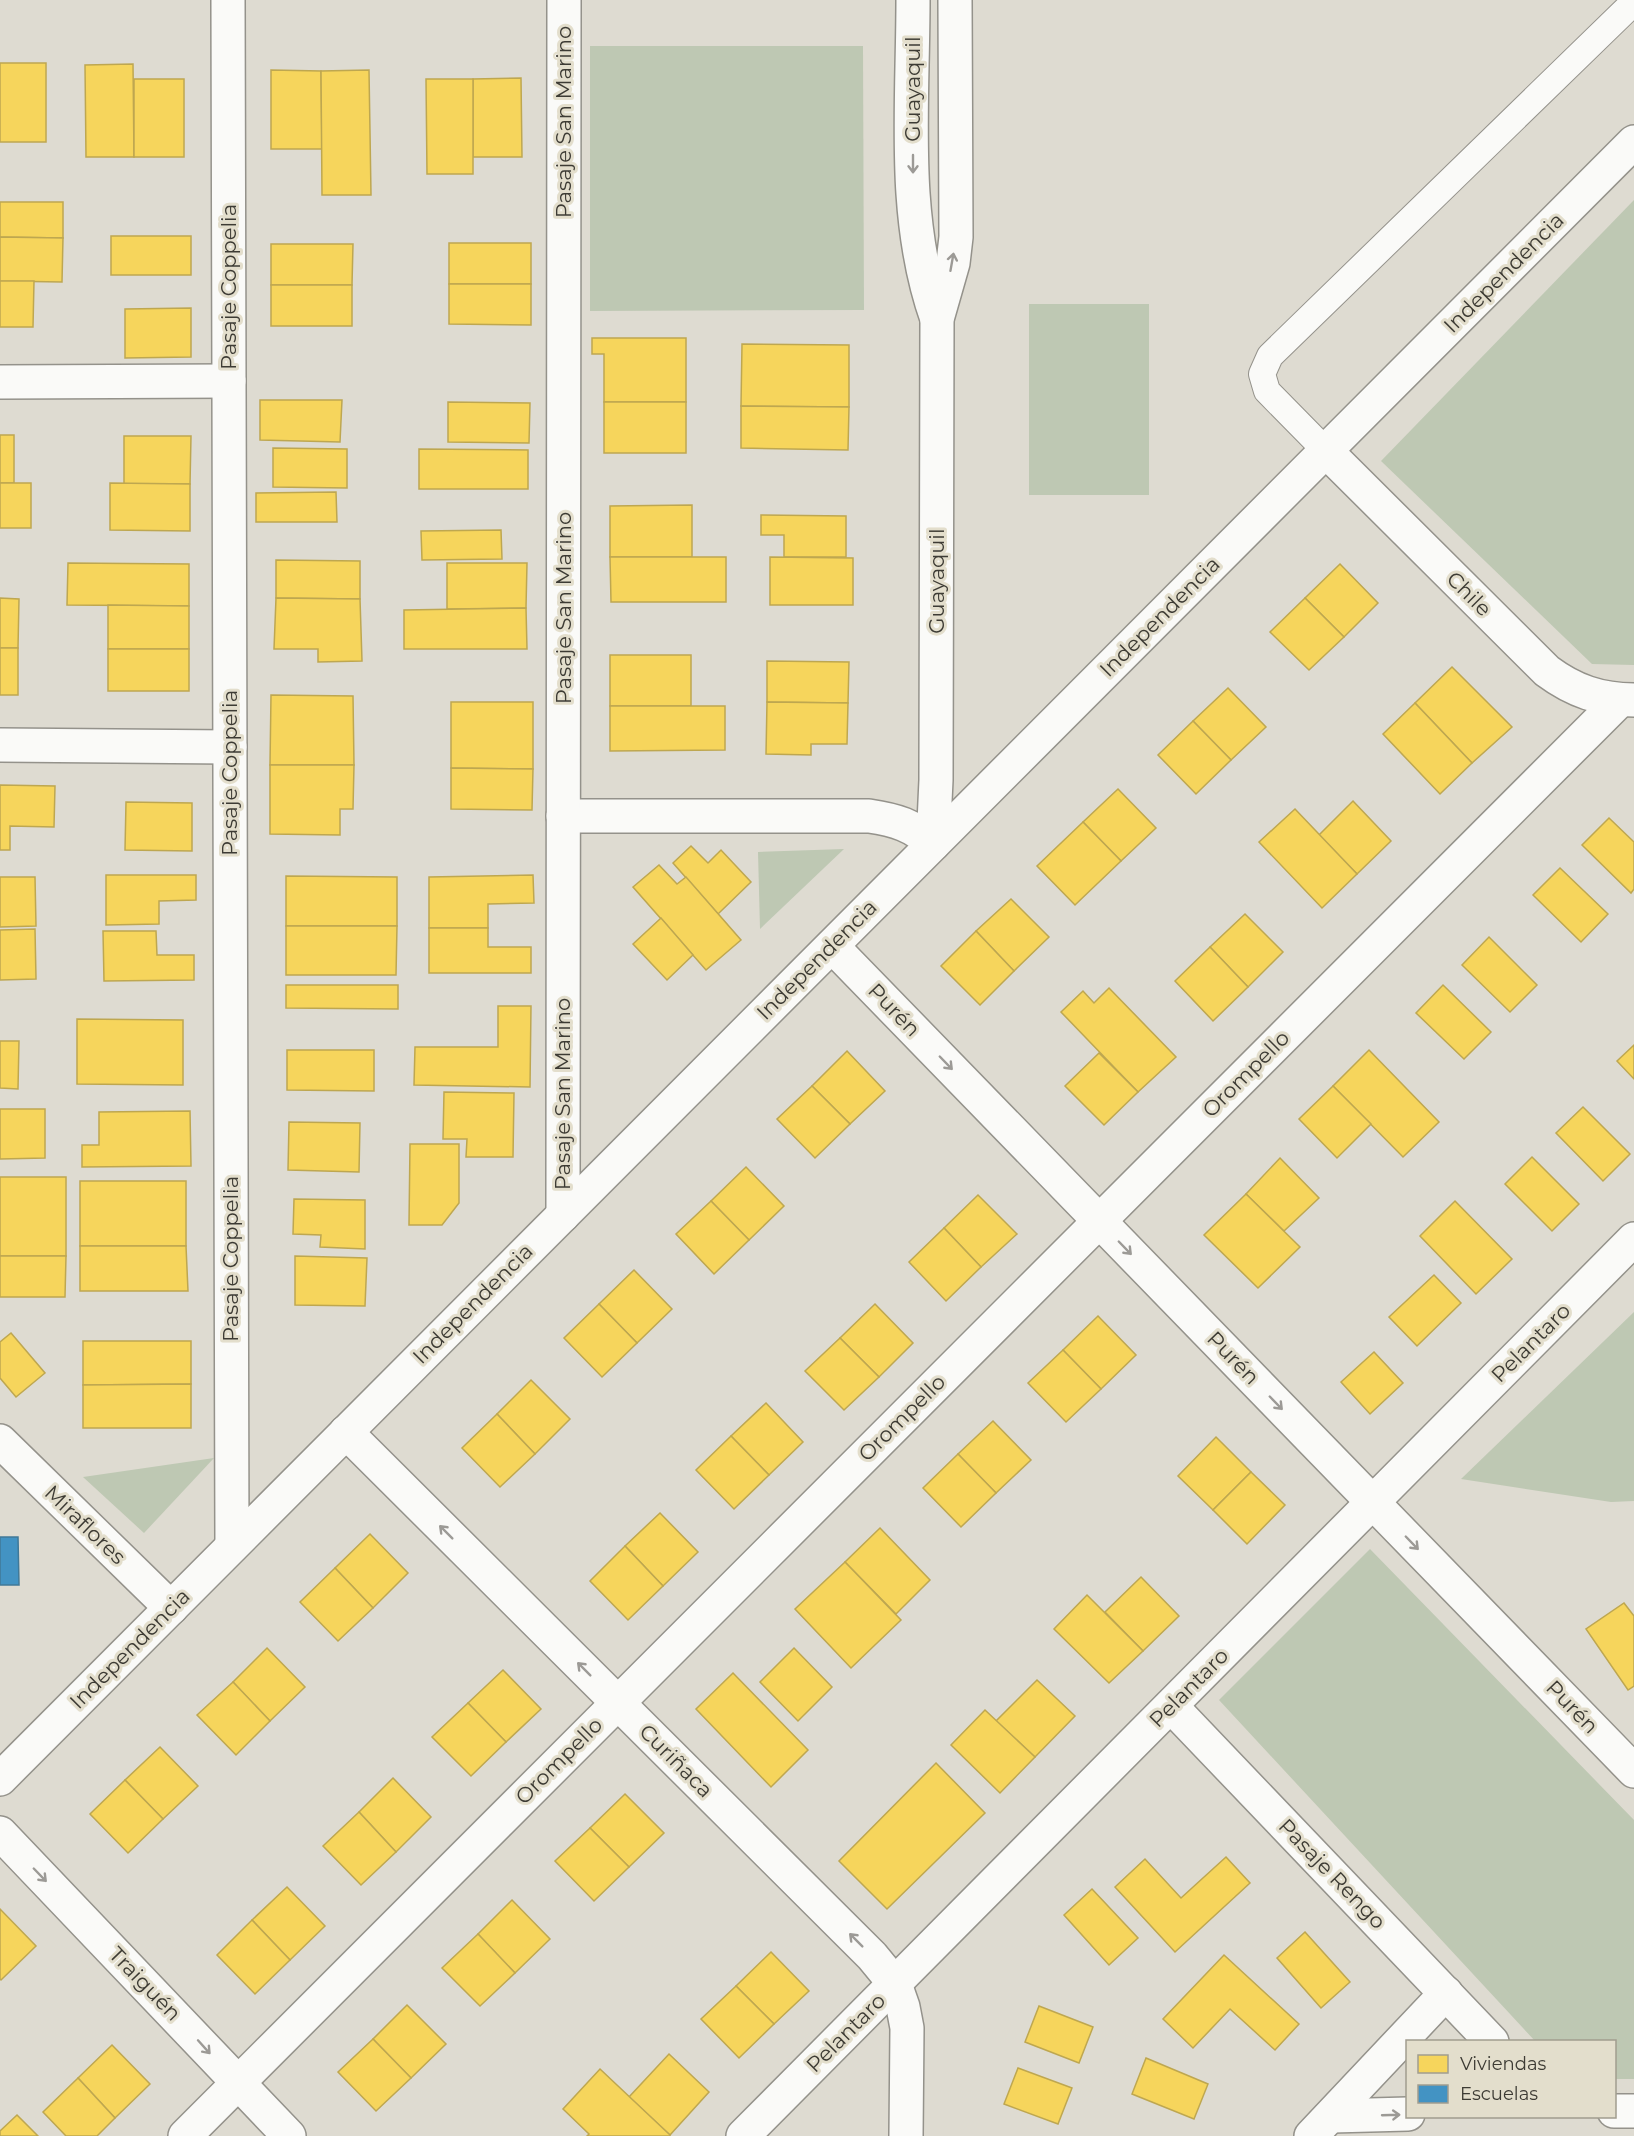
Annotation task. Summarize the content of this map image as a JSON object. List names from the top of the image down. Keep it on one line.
{"streets":{"street":["Guayaquil","Pasaje San Marino","Independencia","Pasaje Coppelia","Chile","Purén","Orompello","Pelantaro","Miraflores","Curiñaca","Pasaje Rengo","Traiguén"]},"crossings":[["Guayaquil","Independencia"],["Pasaje San Marino","Independencia"],["Independencia","Pasaje Coppelia"],["Independencia","Chile"],["Independencia","Purén"],["Independencia","Miraflores"],["Independencia","Curiñaca"],["Chile","Orompello"],["Purén","Orompello"],["Purén","Pelantaro"],["Orompello","Curiñaca"],["Orompello","Traiguén"],["Pelantaro","Curiñaca"],["Pelantaro","Pasaje Rengo"]],"one_way":["Purén","Curiñaca","Traiguén"],"legend":["Viviendas","Escuelas"]}
